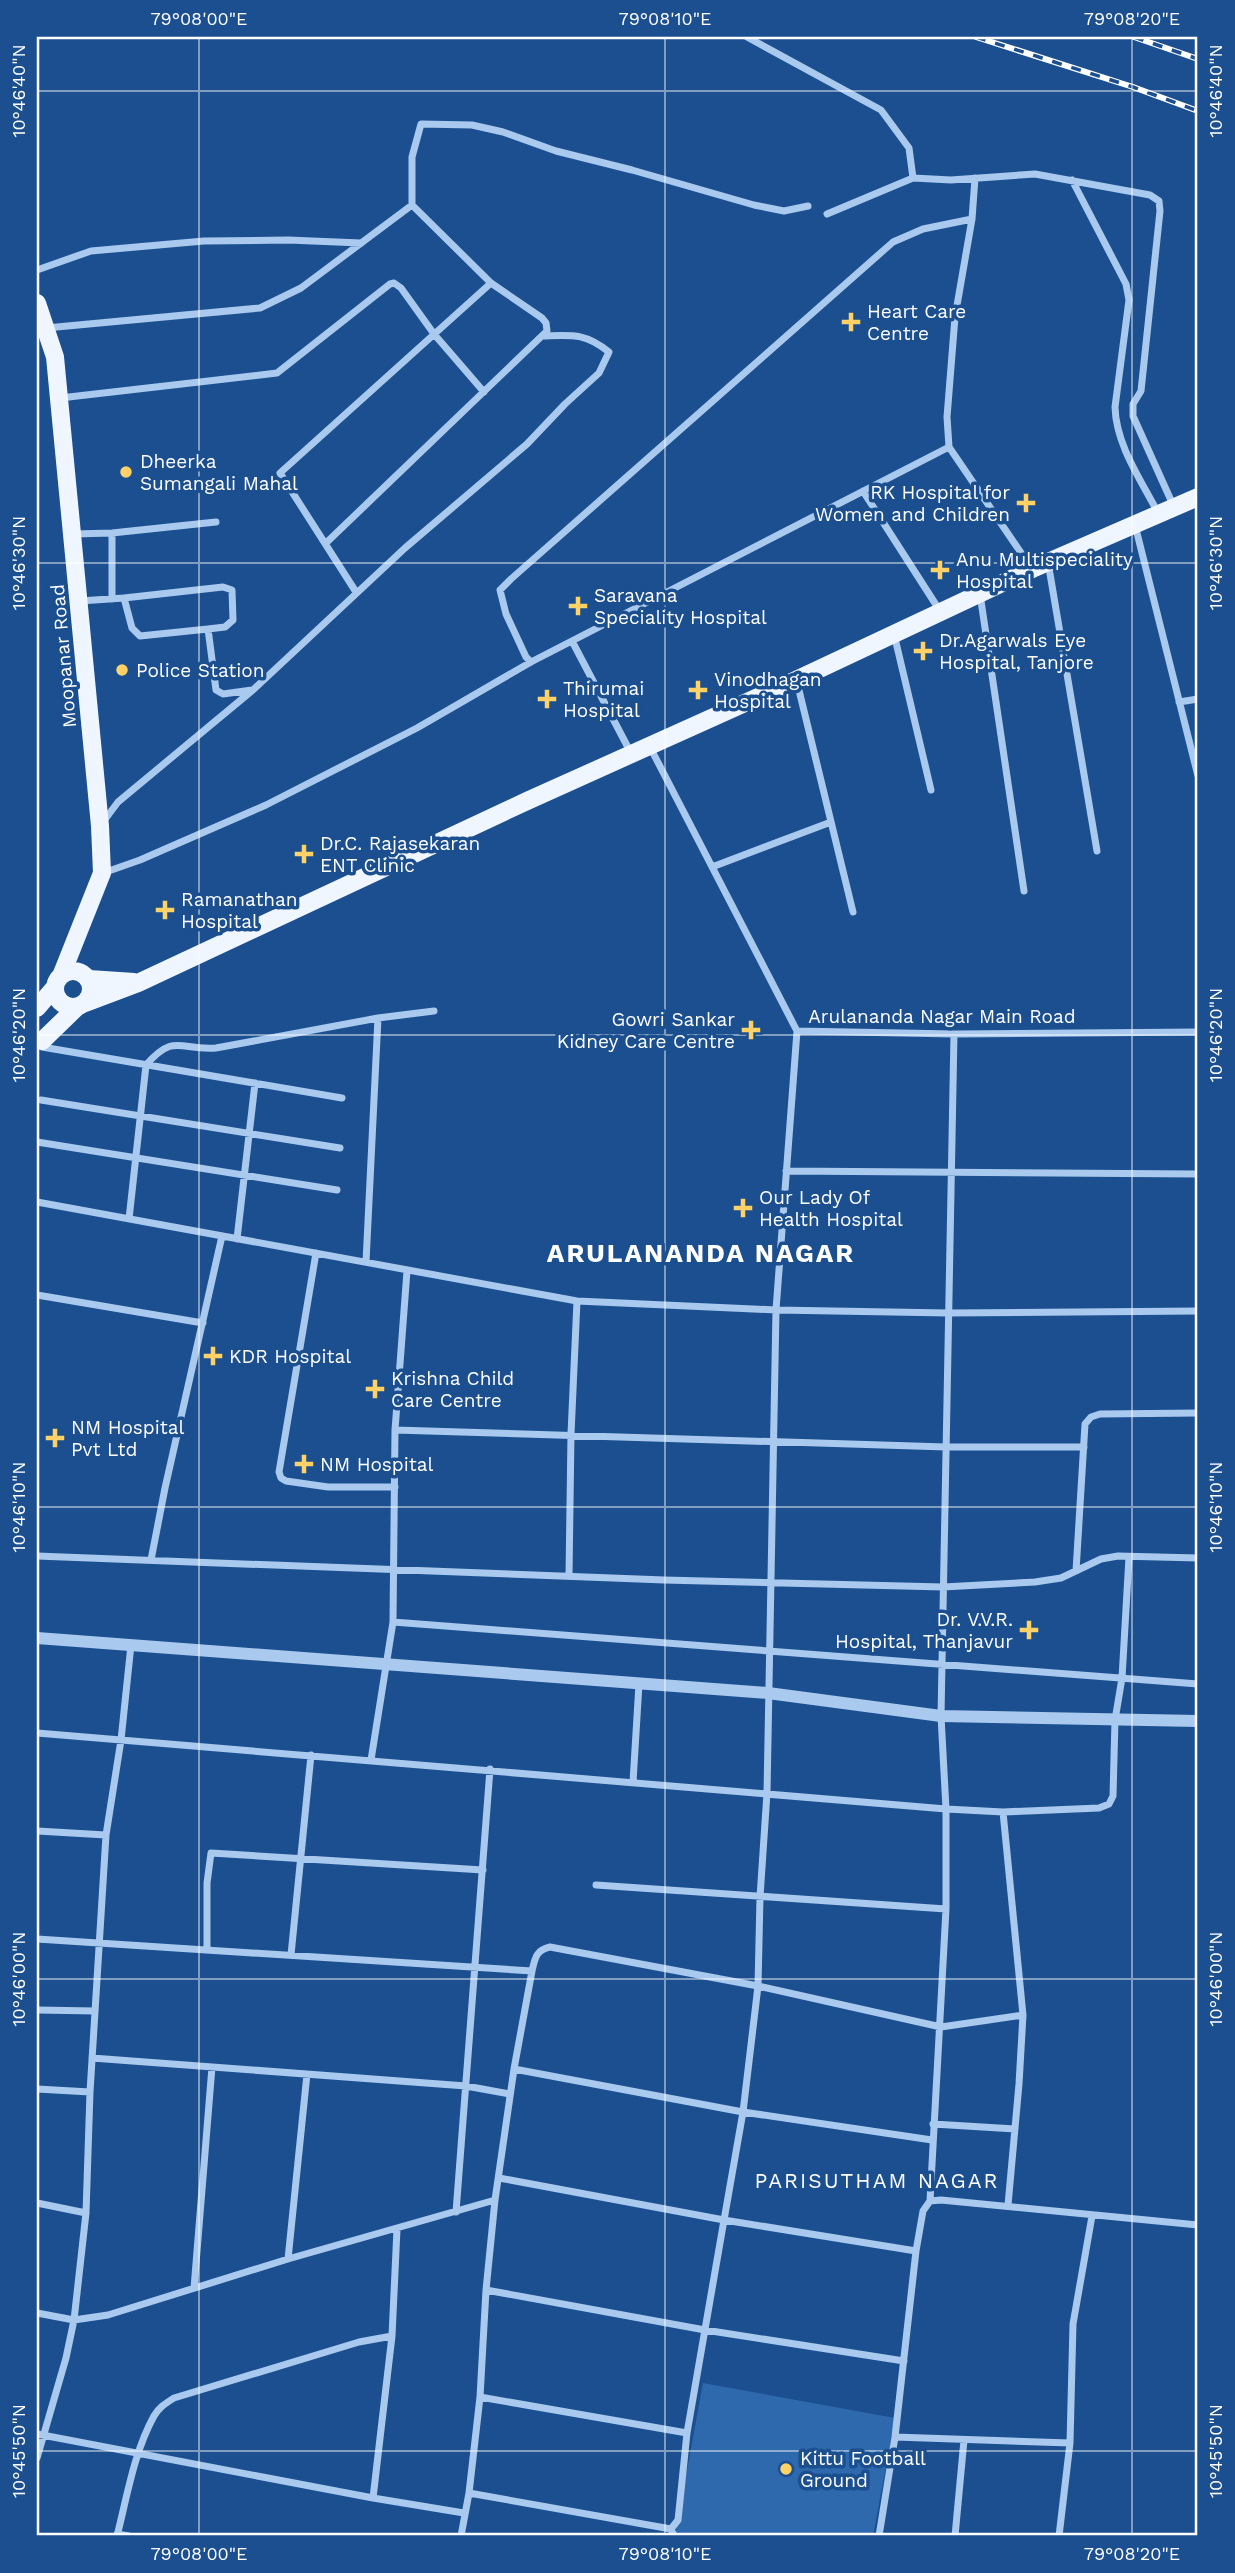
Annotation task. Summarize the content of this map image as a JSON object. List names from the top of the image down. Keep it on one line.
{"streets":{"main road":["Moopanar Road"],"street":["Arulananda Nagar Main Road"]},"districts":["ARULANANDA NAGAR","PARISUTHAM NAGAR"],"places":{"health":["Heart Care Centre","RK Hospital for Women and Children","Anu Multispeciality Hospital","Saravana Speciality Hospital","Dr.Agarwals Eye Hospital, Tanjore","Vinodhagan Hospital","Thirumai Hospital","Dr.C. Rajasekaran ENT Clinic","Ramanathan Hospital","Gowri Sankar Kidney Care Centre","Our Lady Of Health Hospital","KDR Hospital","Krishna Child Care Centre","NM Hospital Pvt Ltd","NM Hospital","Dr. V.V.R. Hospital, Thanjavur"],"other":["Dheerka Sumangali Mahal","Police Station","Kittu Football Ground"]},"coordinates":["79°08'00\"E","79°08'10\"E","79°08'20\"E","10°46'40\"N","10°46'30\"N","10°46'20\"N","10°46'10\"N","10°46'00\"N","10°45'50\"N"]}
